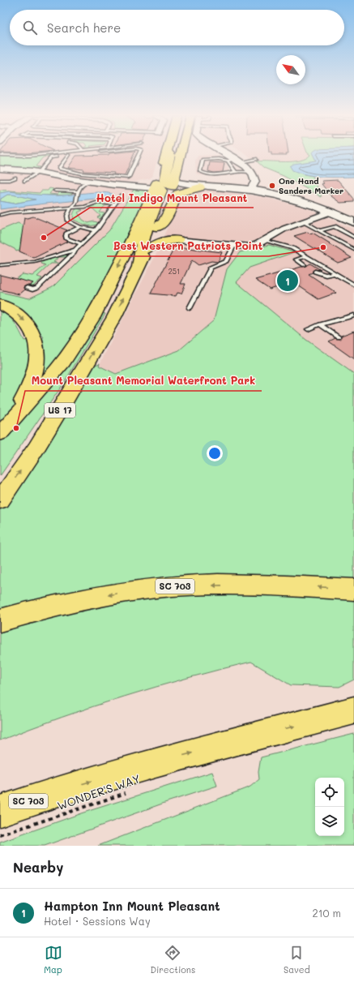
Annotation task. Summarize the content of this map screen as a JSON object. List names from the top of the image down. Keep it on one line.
{"streets":{"highway":["US 17","SC 703"],"path":["WONDER'S WAY"]},"places":["One Hand Sanders Marker","Hotel Indigo Mount Pleasant","Best Western Patriots Point","Mount Pleasant Memorial Waterfront Park"],"house_numbers":["251"],"north":"top left","page":{"search":"Search here","pins":"1","heading":"Nearby","list":[{"mark":"1","name":"Hampton Inn Mount Pleasant","note":"Hotel · Sessions Way","value":"210 m"}],"nav":["Map","Directions","Saved"]}}
